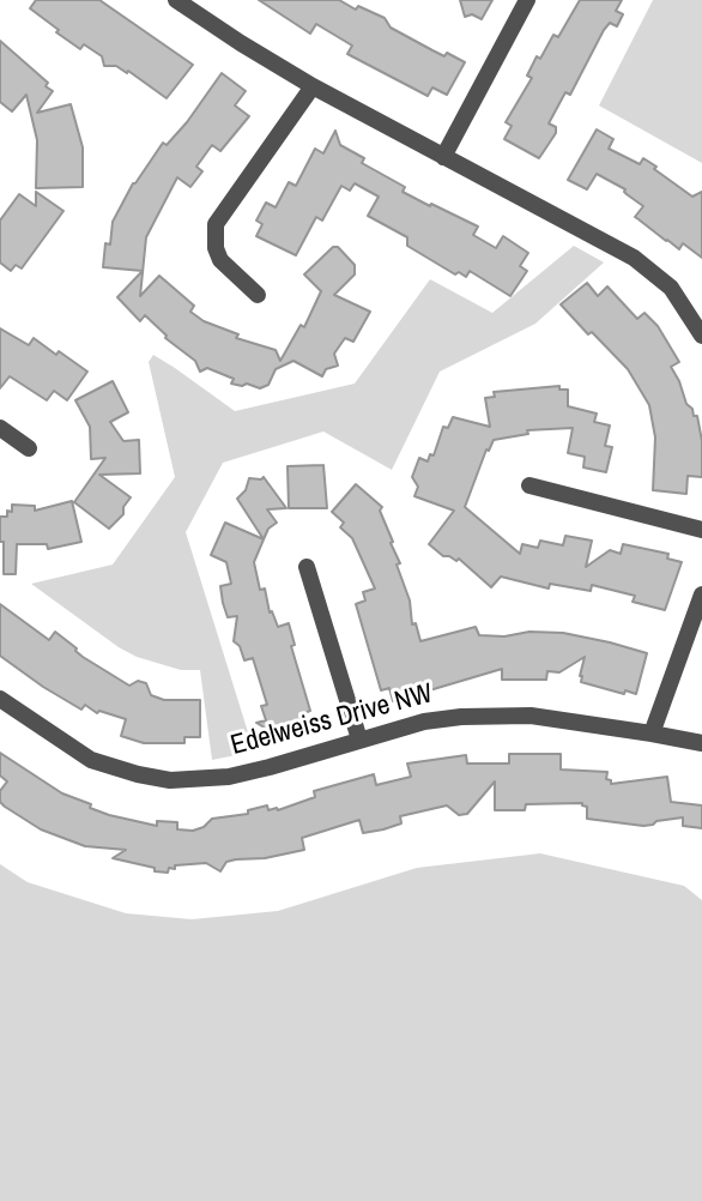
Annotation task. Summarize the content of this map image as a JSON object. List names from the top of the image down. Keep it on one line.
{"streets":{"street":["Edelweiss Drive NW"]}}
